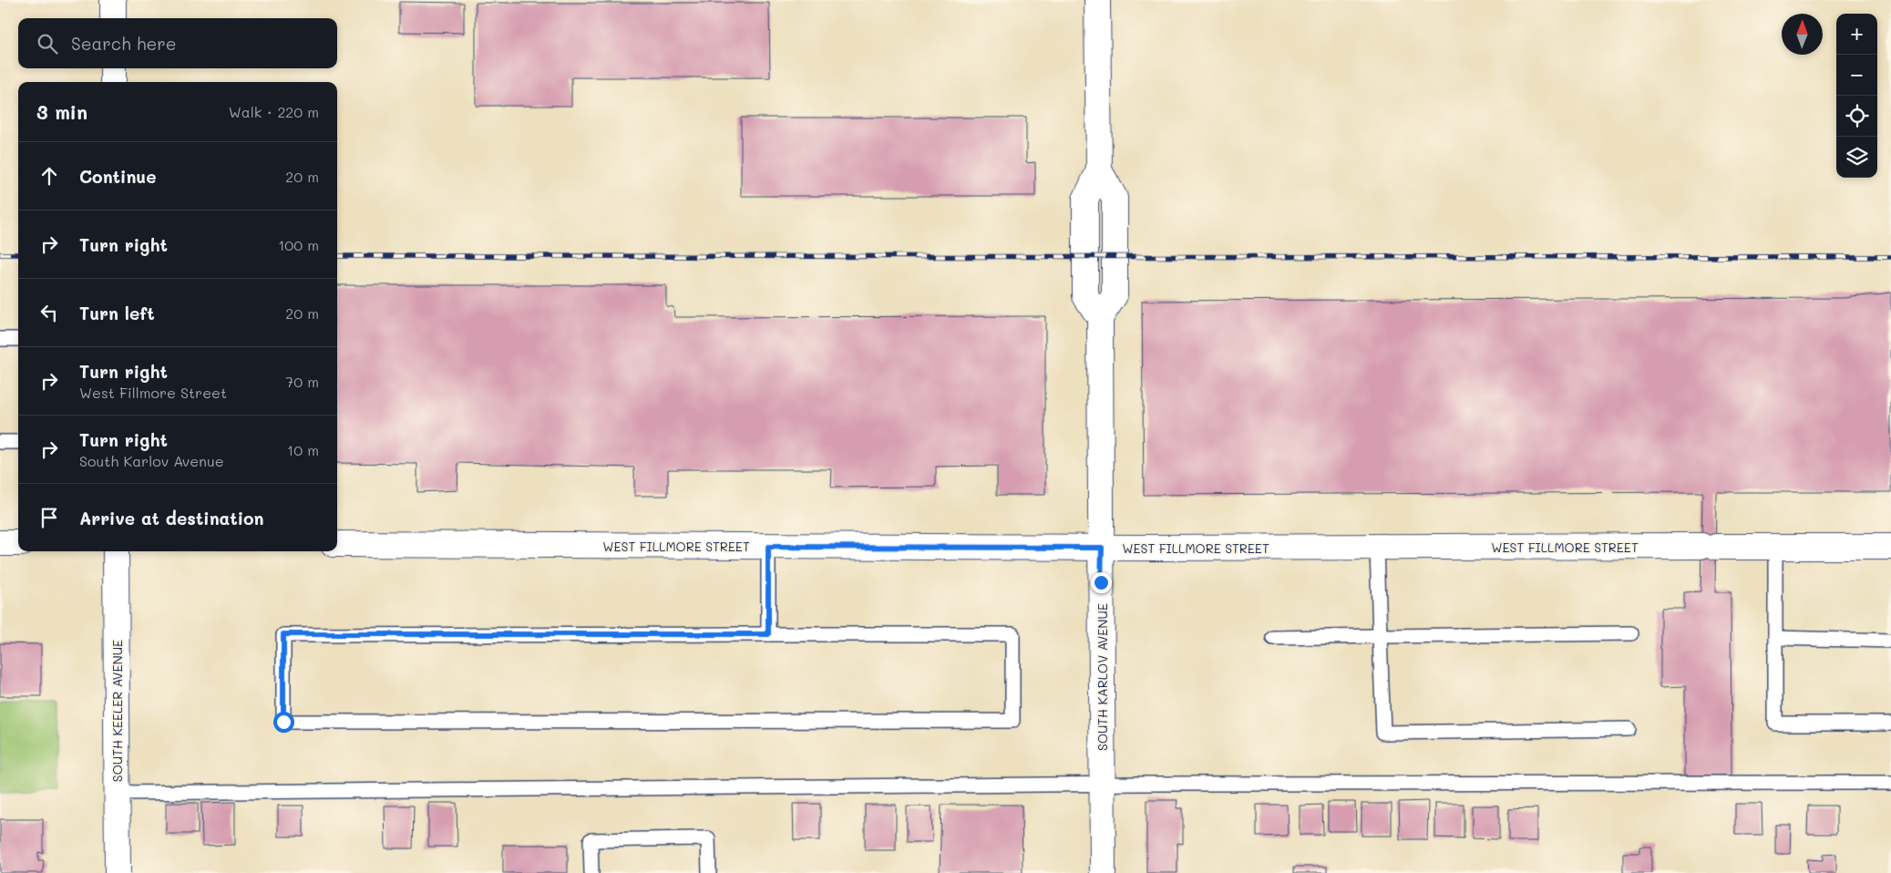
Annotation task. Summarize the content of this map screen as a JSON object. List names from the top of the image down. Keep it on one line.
{"streets":{"street":["WEST FILLMORE STREET","SOUTH KARLOV AVENUE","SOUTH KEELER AVENUE"]},"crossings":[["WEST FILLMORE STREET","SOUTH KARLOV AVENUE"]],"north":"top","page":{"map_buttons":["+","−"],"search":"Search here","heading":["3 min","Walk · 220 m"],"list":[["Continue","20 m"],["Turn right","100 m"],["Turn left","20 m"],["Turn right","West Fillmore Street","70 m"],["Turn right","South Karlov Avenue","10 m"],"Arrive at destination"]}}
